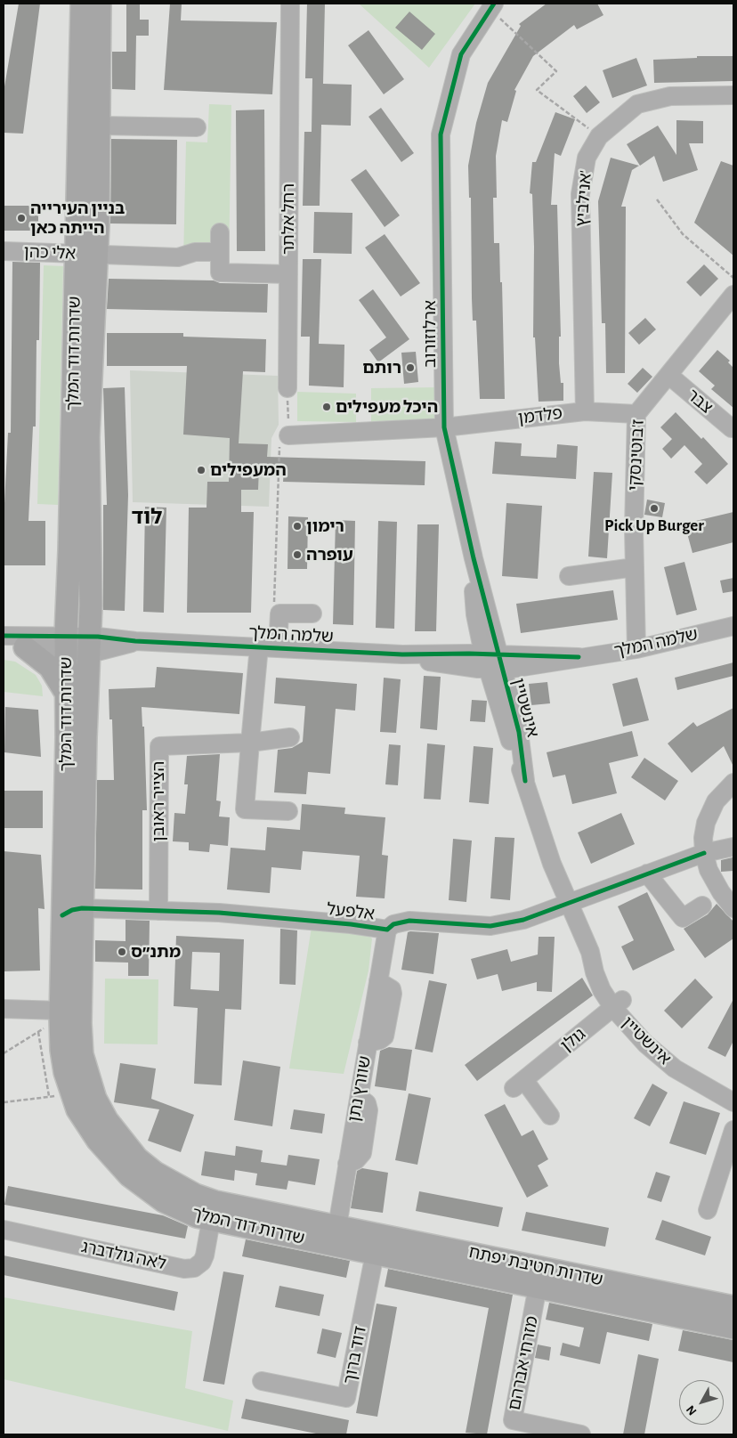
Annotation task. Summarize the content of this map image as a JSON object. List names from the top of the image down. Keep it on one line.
{"streets":{"main road":["שדרות דוד המלך","שדרות חטיבת יפתח"],"street":["אנילביץ'","רחל אלתר","אלי כהן","ארלוזורוב","צבר","פלדמן","ז'בוטינסקי","שלמה המלך","אינשטיין","הצייר ראובן","אלפעל","גולן","שוורץ נתן","לאה גולדברג","דוד ברוך","מזרחי אברהם"]},"crossings":[["אנילביץ'","פלדמן"],["אלי כהן","שדרות דוד המלך"],["ארלוזורוב","פלדמן"],["ארלוזורוב","שלמה המלך"],["ארלוזורוב","אינשטיין"],["שדרות דוד המלך","שלמה המלך"],["שדרות דוד המלך","אלפעל"],["שדרות דוד המלך","שוורץ נתן"],["שדרות דוד המלך","לאה גולדברג"],["שדרות דוד המלך","שדרות חטיבת יפתח"],["צבר","ז'בוטינסקי"],["פלדמן","ז'בוטינסקי"],["ז'בוטינסקי","שלמה המלך"],["שלמה המלך","אינשטיין"],["אינשטיין","אלפעל"],["אינשטיין","גולן"],["הצייר ראובן","אלפעל"],["אלפעל","שוורץ נתן"],["שוורץ נתן","שדרות חטיבת יפתח"],["שדרות חטיבת יפתח","דוד ברוך"],["שדרות חטיבת יפתח","מזרחי אברהם"]],"districts":["לוד"],"places":["בניין העירייה הייתה כאן","רותם","היכל מעפילים","המעפילים","Pick Up Burger","רימון","עופרה","מתנ״ס"],"north":"bottom left"}
